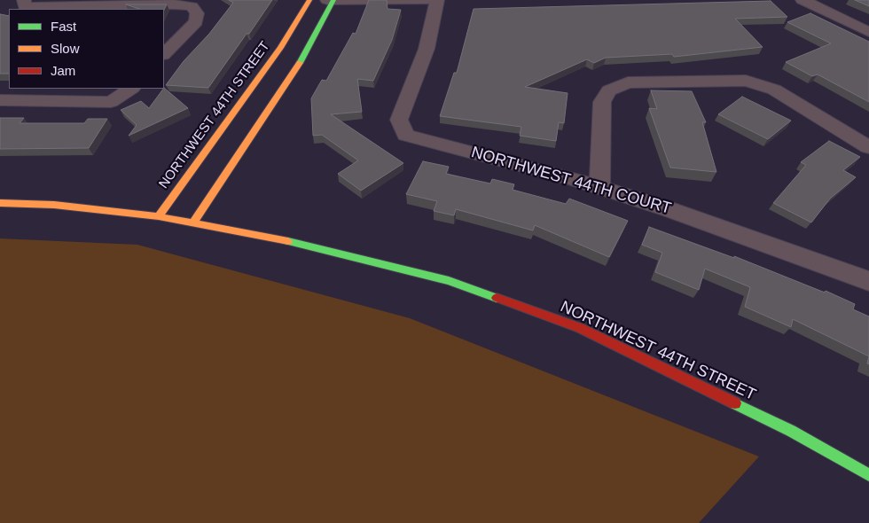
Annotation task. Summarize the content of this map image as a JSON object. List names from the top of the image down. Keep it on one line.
{"streets":{"street":["NORTHWEST 44TH STREET","NORTHWEST 44TH COURT"]},"legend":["Fast","Slow","Jam"]}
